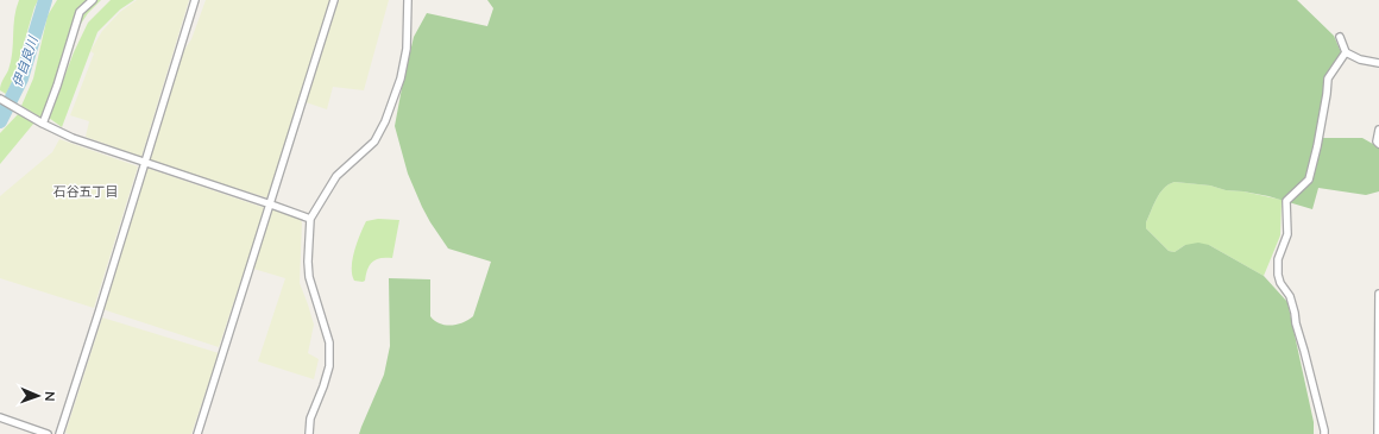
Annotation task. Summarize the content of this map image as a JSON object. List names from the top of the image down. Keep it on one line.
{"districts":["石谷五丁目"],"water":["伊自良川"],"north":"right"}
